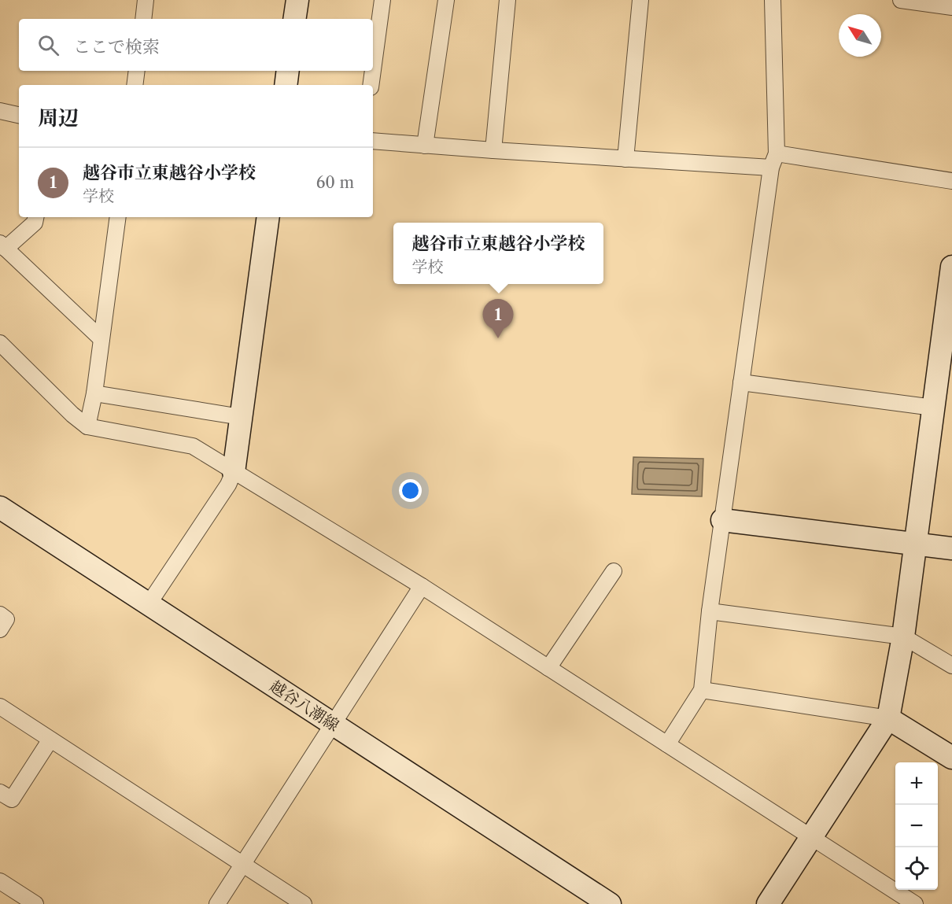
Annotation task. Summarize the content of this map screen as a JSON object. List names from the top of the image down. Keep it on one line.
{"streets":{"street":["越谷八潮線"]},"north":"top left","page":{"search":"ここで検索","heading":"周辺","list":[{"mark":"1","name":"越谷市立東越谷小学校","note":"学校","value":"60 m"}],"popup":["越谷市立東越谷小学校","学校"],"pins":"1","map_buttons":["+","−"]}}
